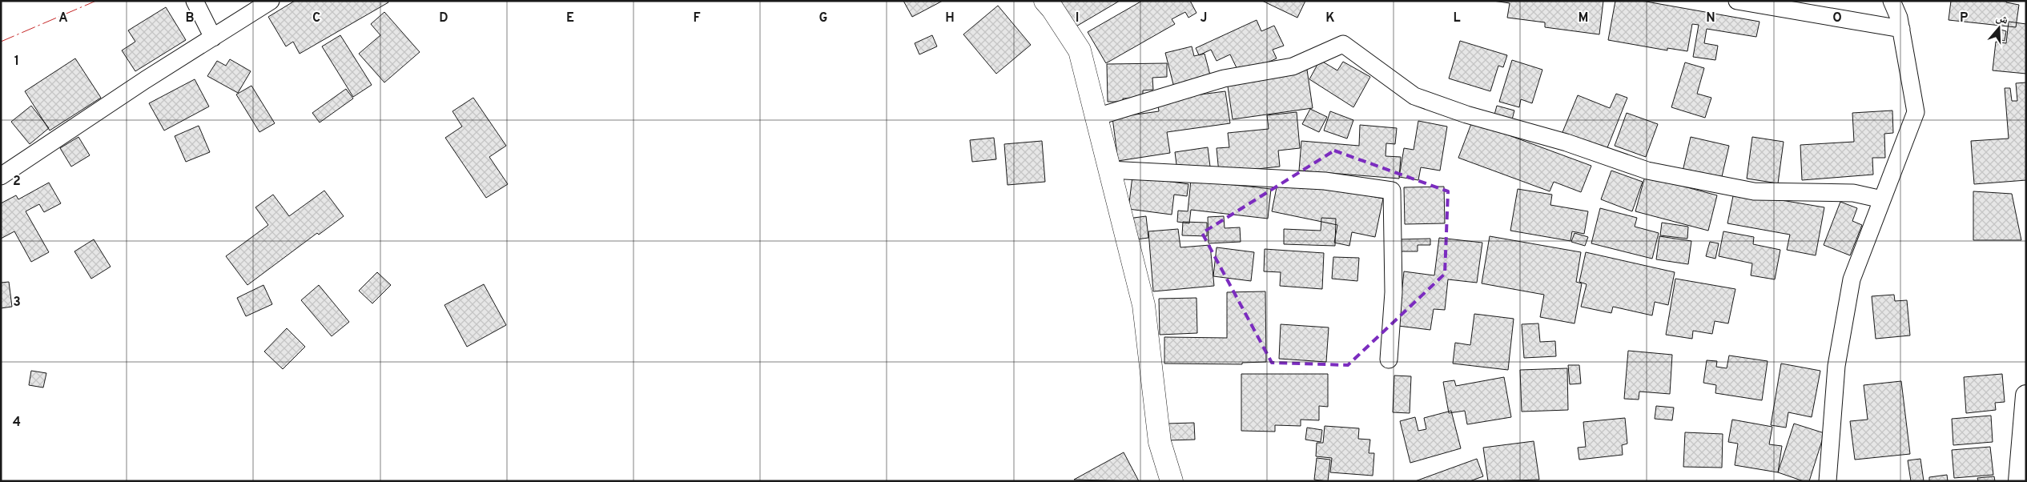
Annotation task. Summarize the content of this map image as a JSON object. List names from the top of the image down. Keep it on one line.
{"north":"top","grid":{"columns":["A","B","C","D","E","F","G","H","I","J","K","L","M","N","O","P"],"rows":["1","2","3","4"]}}
